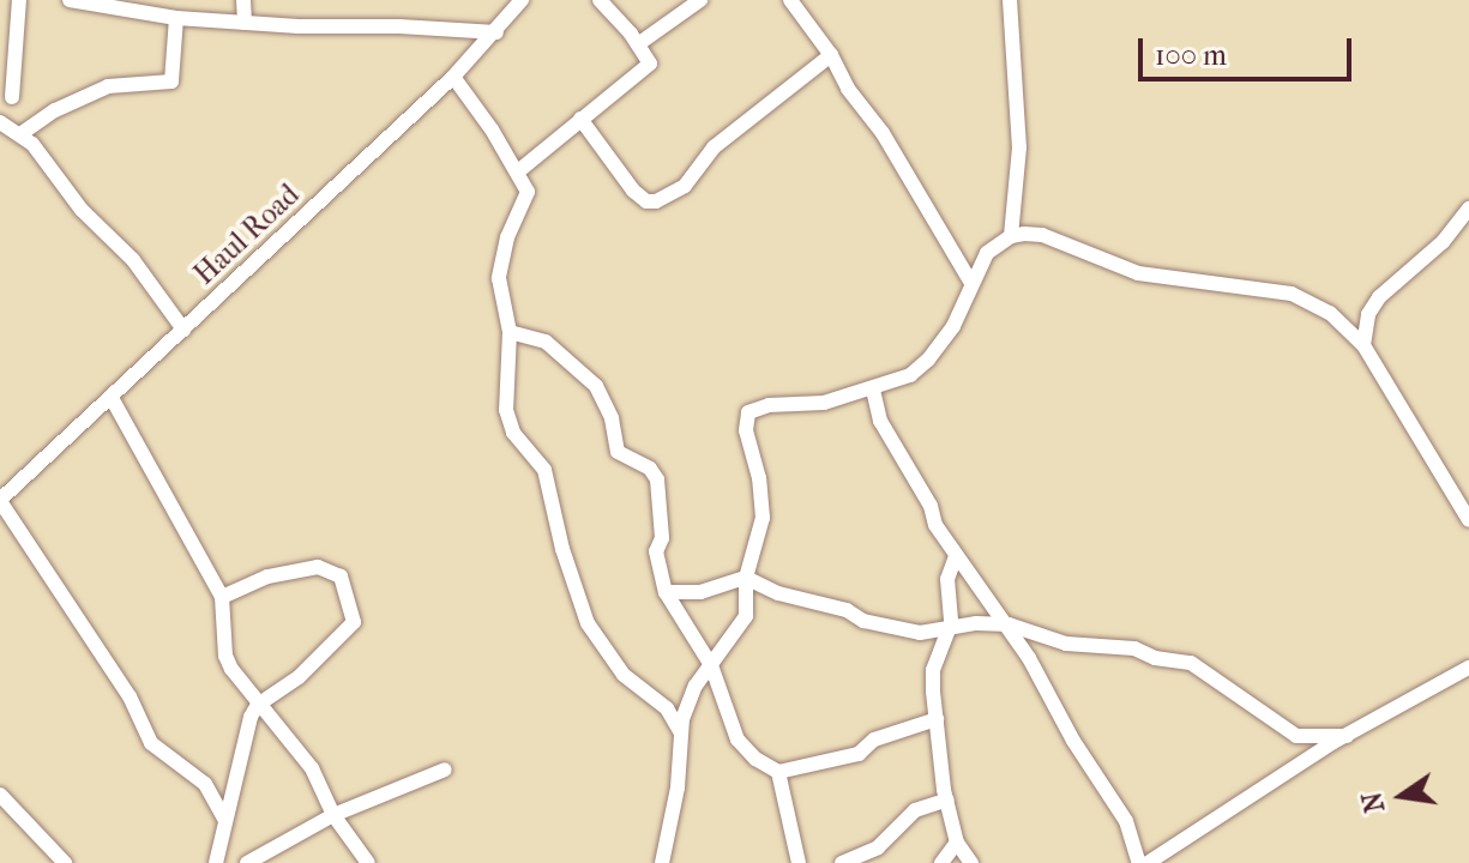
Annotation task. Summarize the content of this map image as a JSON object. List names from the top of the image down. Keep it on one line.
{"streets":{"street":["Haul Road"]},"scale_bar":"100 m","north":"left"}
